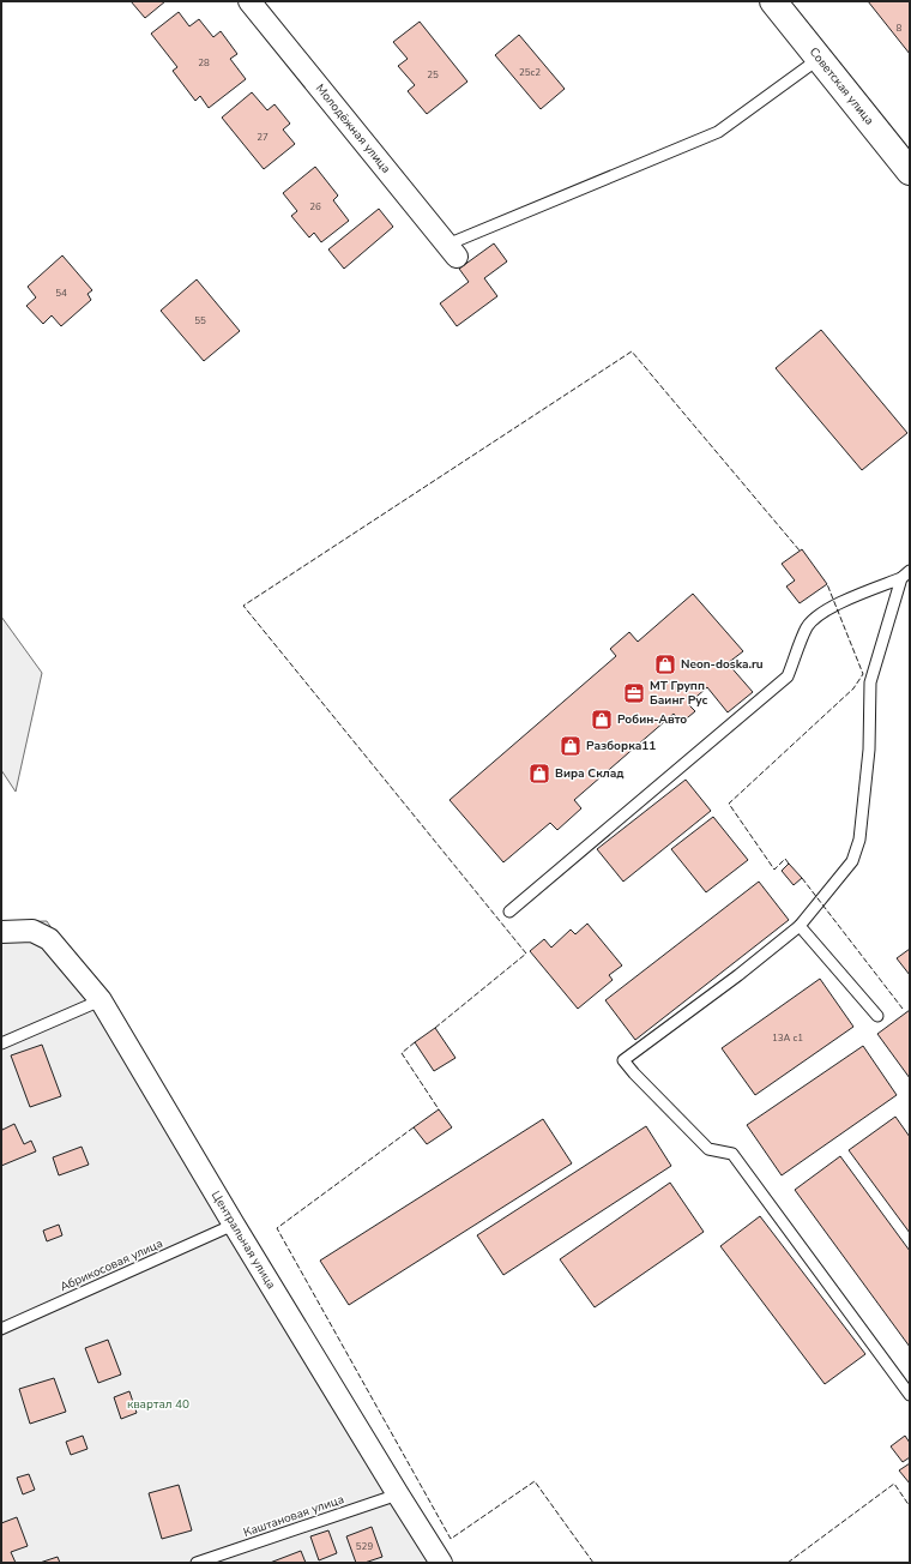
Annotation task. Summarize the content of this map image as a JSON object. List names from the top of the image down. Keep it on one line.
{"streets":{"street":["Советская улица","Молодёжная улица","Центральная улица"],"lane":["Абрикосовая улица","Каштановая улица"]},"crossings":[["Центральная улица","Абрикосовая улица"],["Центральная улица","Каштановая улица"]],"parks":["квартал 40"],"places":{"shop":["Neon-doska.ru","Робин-Авто","Разборка11","Вира Склад"],"office":["МТ Групп Баинг Рус"]},"house_numbers":["8","28","25с2","25","27","26","54","55","13А с1","529"]}
